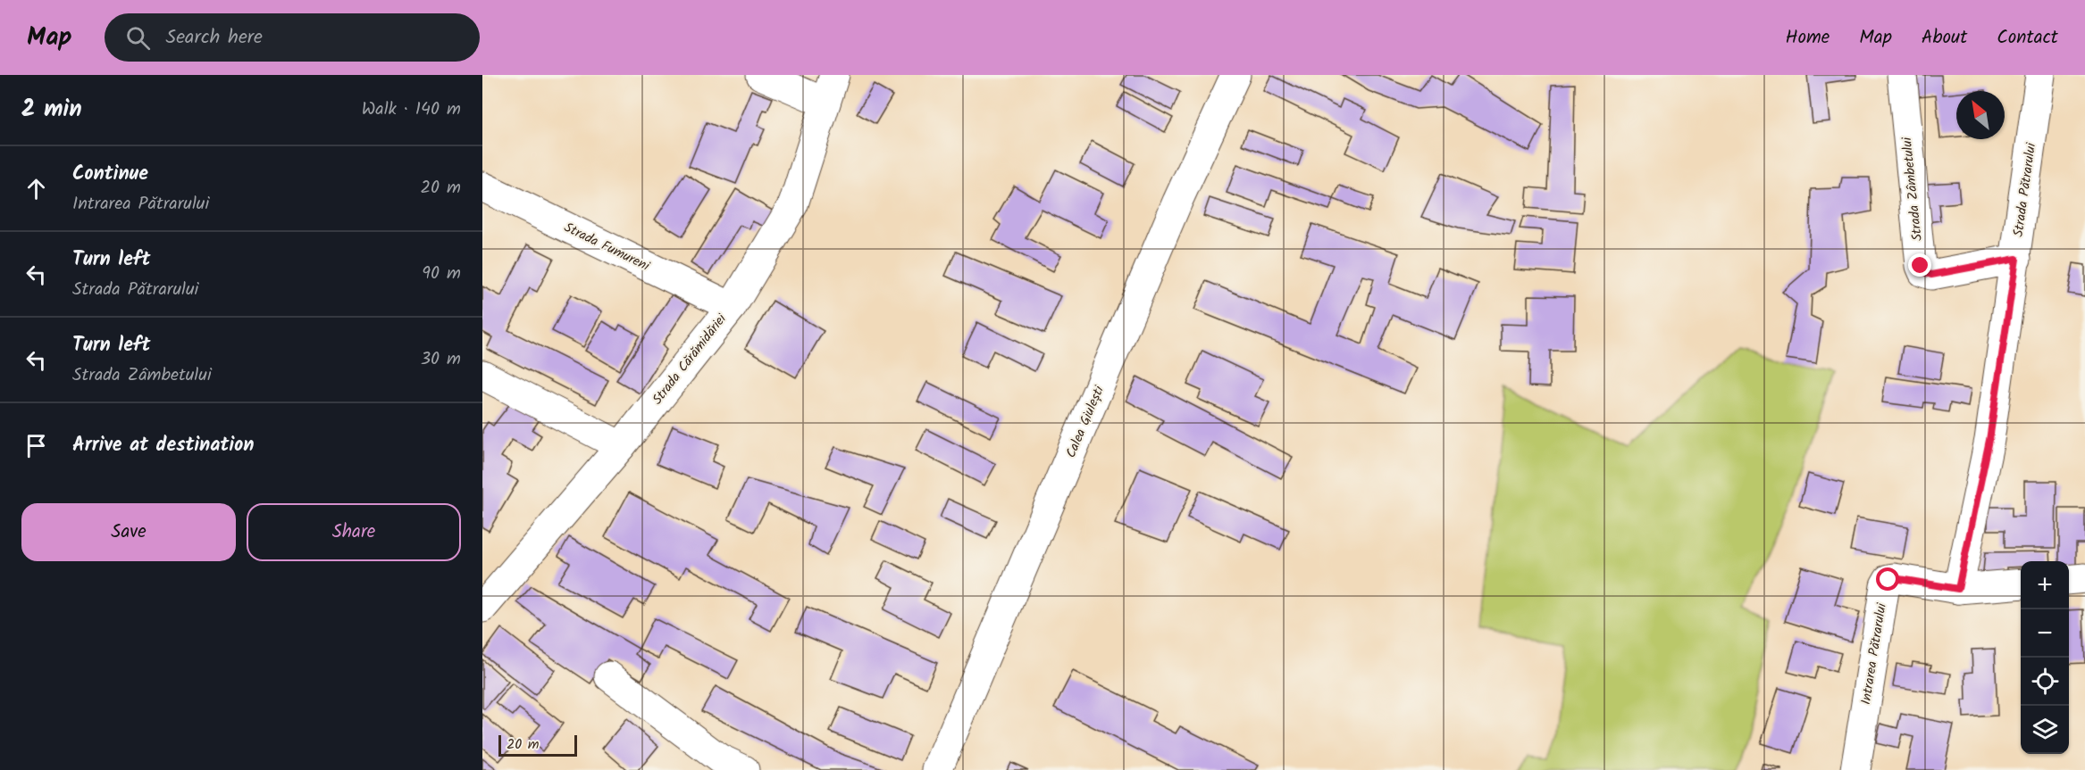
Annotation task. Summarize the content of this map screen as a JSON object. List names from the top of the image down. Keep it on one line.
{"streets":{"street":["Strada Zâmbetului","Strada Pătrarului","Strada Fumureni","Strada Cărămidăriei","Calea Giulești","Intrarea Pătrarului"]},"crossings":[["Strada Zâmbetului","Strada Pătrarului"],["Strada Pătrarului","Intrarea Pătrarului"],["Strada Fumureni","Strada Cărămidăriei"]],"scale_bar":"20 m","north":"top left","page":{"header":"Map","search":"Search here","nav":["Home","Map","About","Contact"],"heading":["2 min","Walk · 140 m"],"list":[["Continue","Intrarea Pătrarului","20 m"],["Turn left","Strada Pătrarului","90 m"],["Turn left","Strada Zâmbetului","30 m"],"Arrive at destination"],"buttons":["Save","Share"],"map_buttons":["+","−"],"scale":"20 m"}}
